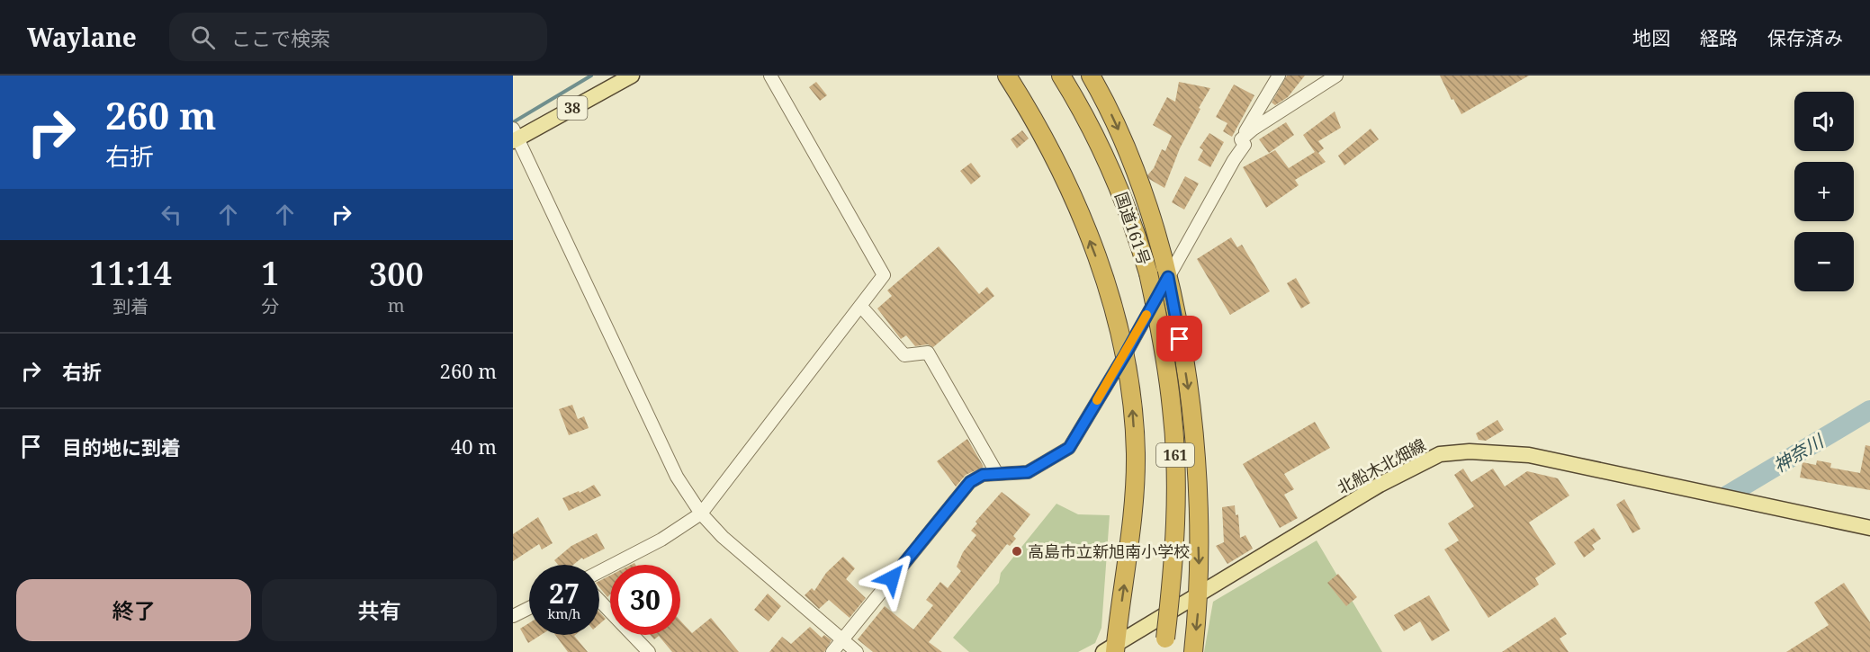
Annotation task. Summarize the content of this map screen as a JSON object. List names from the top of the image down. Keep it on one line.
{"streets":{"highway":["国道161号","161"],"main road":["38","北船木北畑線"]},"water":["神奈川"],"places":["高島市立新旭南小学校"],"page":{"header":"Waylane","search":"ここで検索","nav":["地図","経路","保存済み"],"turn":["260 m","右折"],"map_buttons":["+","−"],"eta":["11:14","到着","1","分","300","m"],"list":[{"name":"右折","value":"260 m"},{"name":"目的地に到着","value":"40 m"}],"speed":"27 km/h","limit":"30","buttons":["終了","共有"]}}
